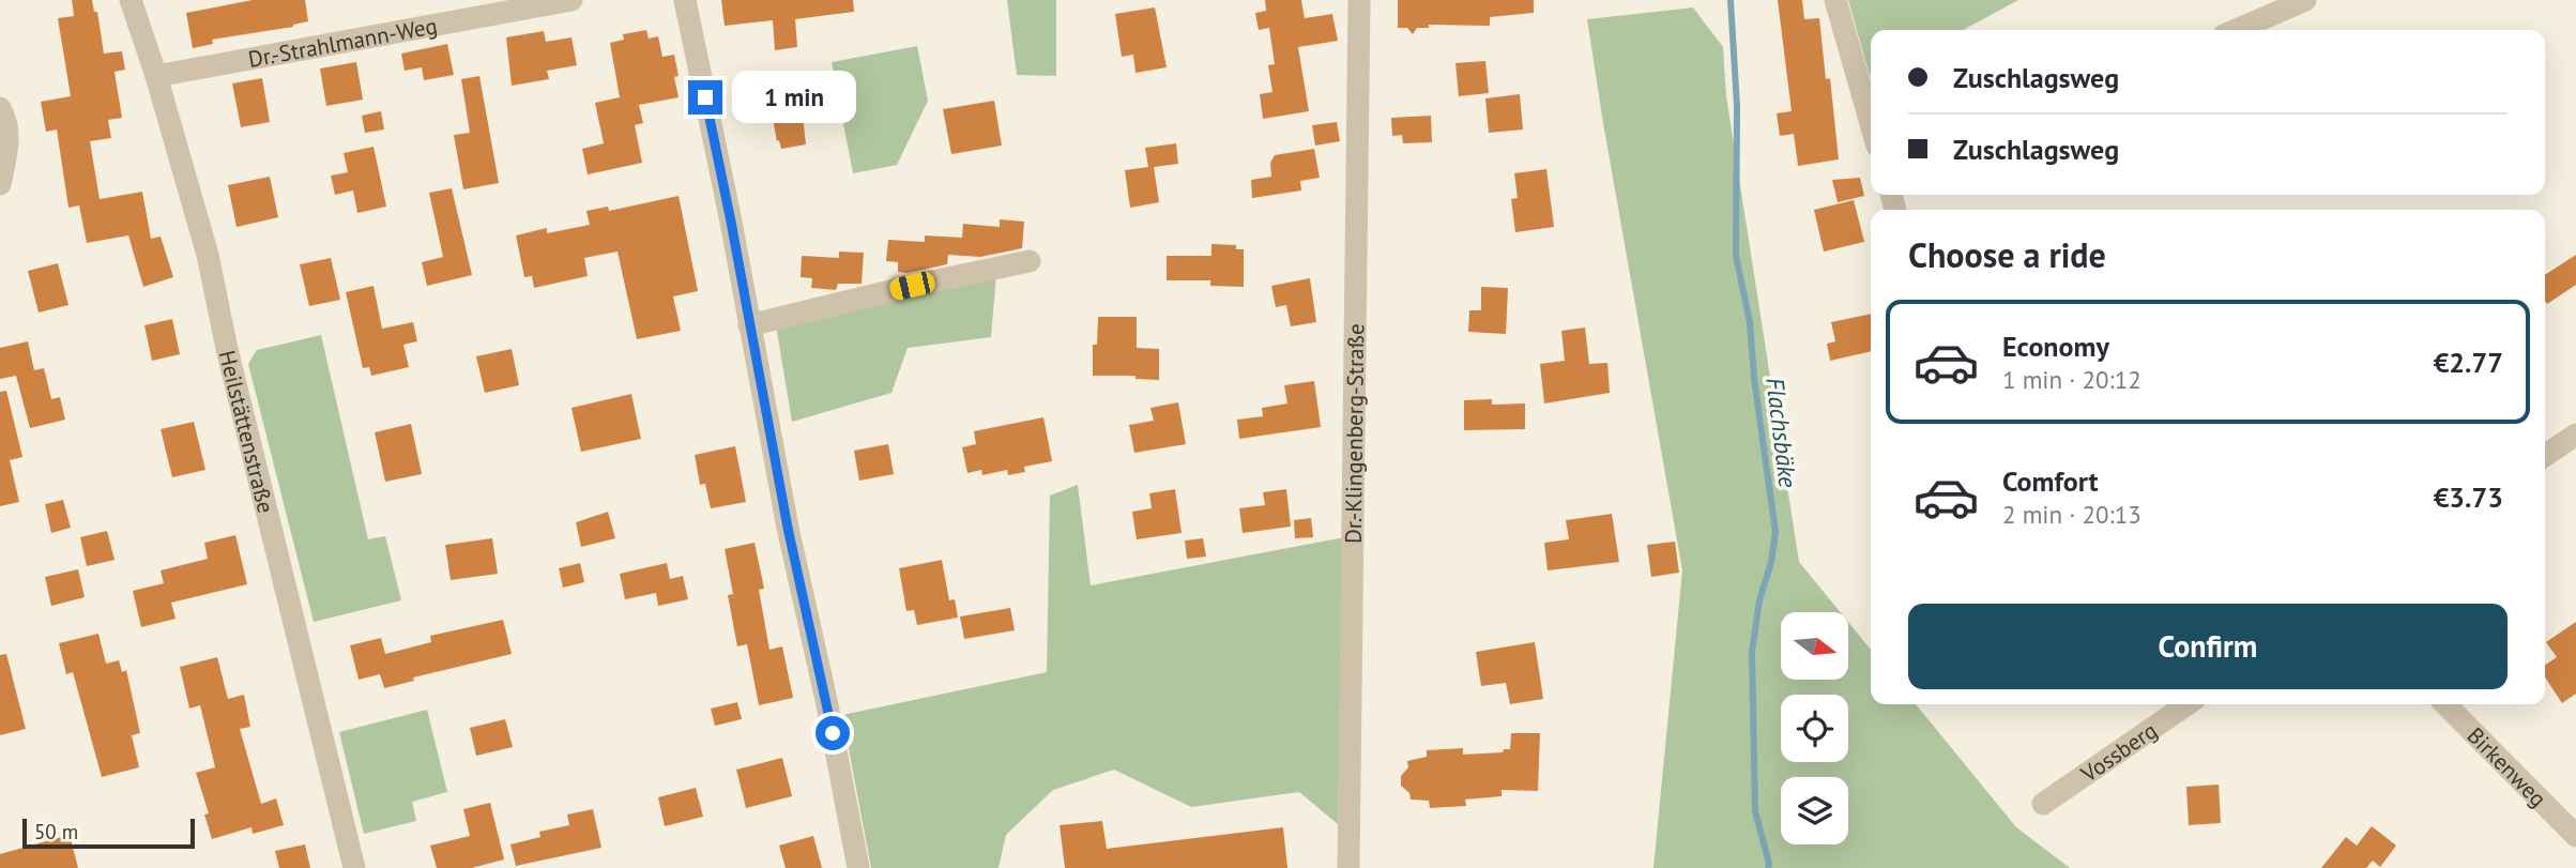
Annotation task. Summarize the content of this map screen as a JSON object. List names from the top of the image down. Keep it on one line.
{"streets":{"street":["Dr.-Strahlmann-Weg","Heilstättenstraße","Dr.-Klingenberg-Straße","Vossberg","Birkenweg"]},"crossings":[["Dr.-Strahlmann-Weg","Heilstättenstraße"]],"water":["Flachsbäke"],"scale_bar":"50 m","north":"right","page":{"banner":["Zuschlagsweg","Zuschlagsweg"],"bubble":"1 min","heading":"Choose a ride","list":[{"name":"Economy","note":"1 min · 20:12","value":"€2.77"},{"name":"Comfort","note":"2 min · 20:13","value":"€3.73"}],"buttons":"Confirm","scale":"50 m"}}
